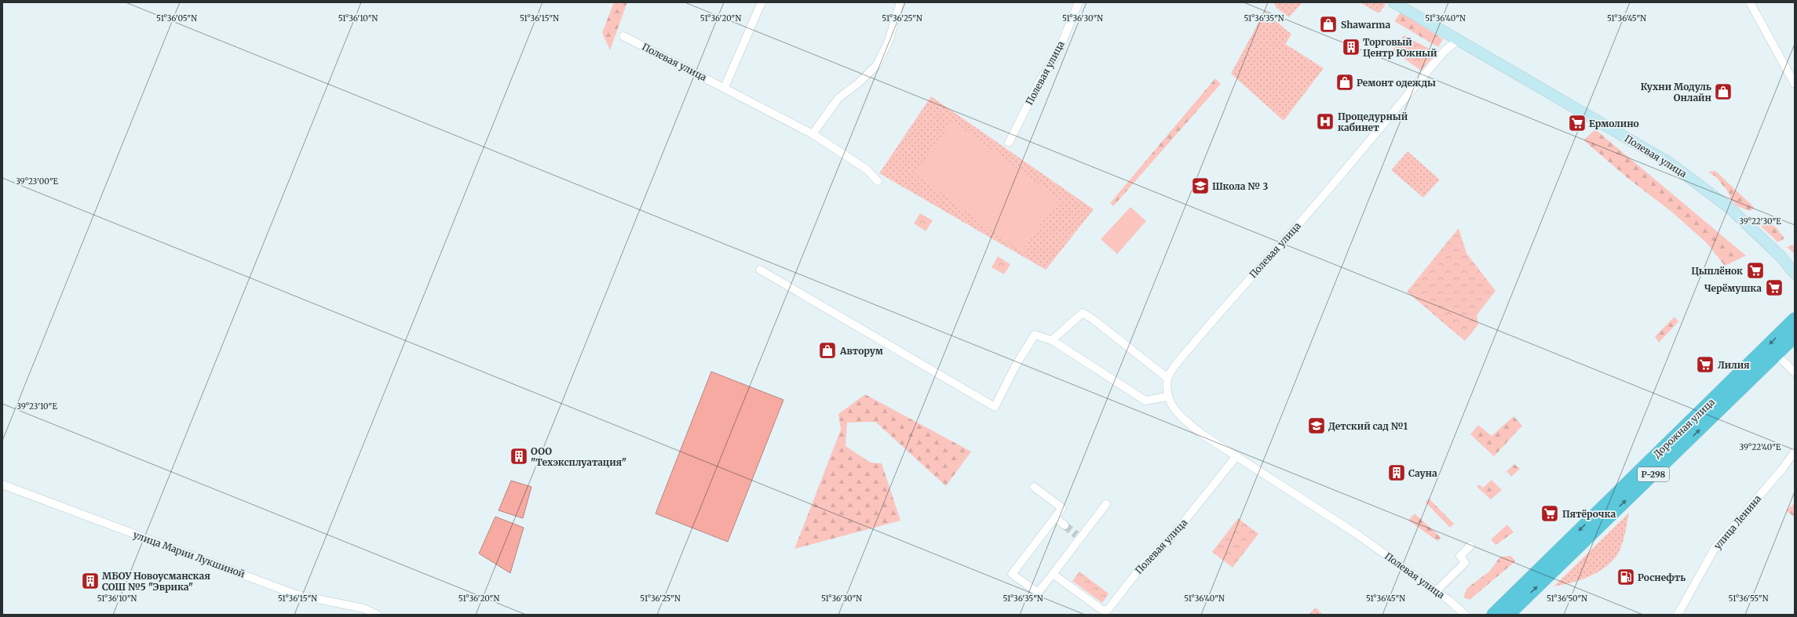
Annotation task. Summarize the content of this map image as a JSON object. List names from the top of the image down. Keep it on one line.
{"streets":{"highway":["Дорожная улица","Р-298"],"main road":["Полевая улица"],"street":["улица Ленина","улица Марии Лукшиной"]},"places":{"shop":["Shawarma","Ремонт одежды","Кухни Модуль Онлайн","Авторум"],"building":["Торговый Центр Южный","ООО \"Техэксплуатация\"","Сауна","МБОУ Новоусманская СОШ №5 \"Эврика\""],"hospital":["Процедурный кабинет"],"supermarket":["Ермолино","Цыплёнок","Черёмушка","Лилия","Пятёрочка"],"school or university":["Школа № 3","Детский сад №1"],"fuel station":["Роснефть"]},"coordinates":["51°36'05\"N","51°36'10\"N","51°36'15\"N","51°36'20\"N","51°36'25\"N","51°36'30\"N","51°36'35\"N","51°36'40\"N","51°36'45\"N","39°23'00\"E","39°22'30\"E","39°23'10\"E","39°22'40\"E","51°36'50\"N","51°36'55\"N"]}
